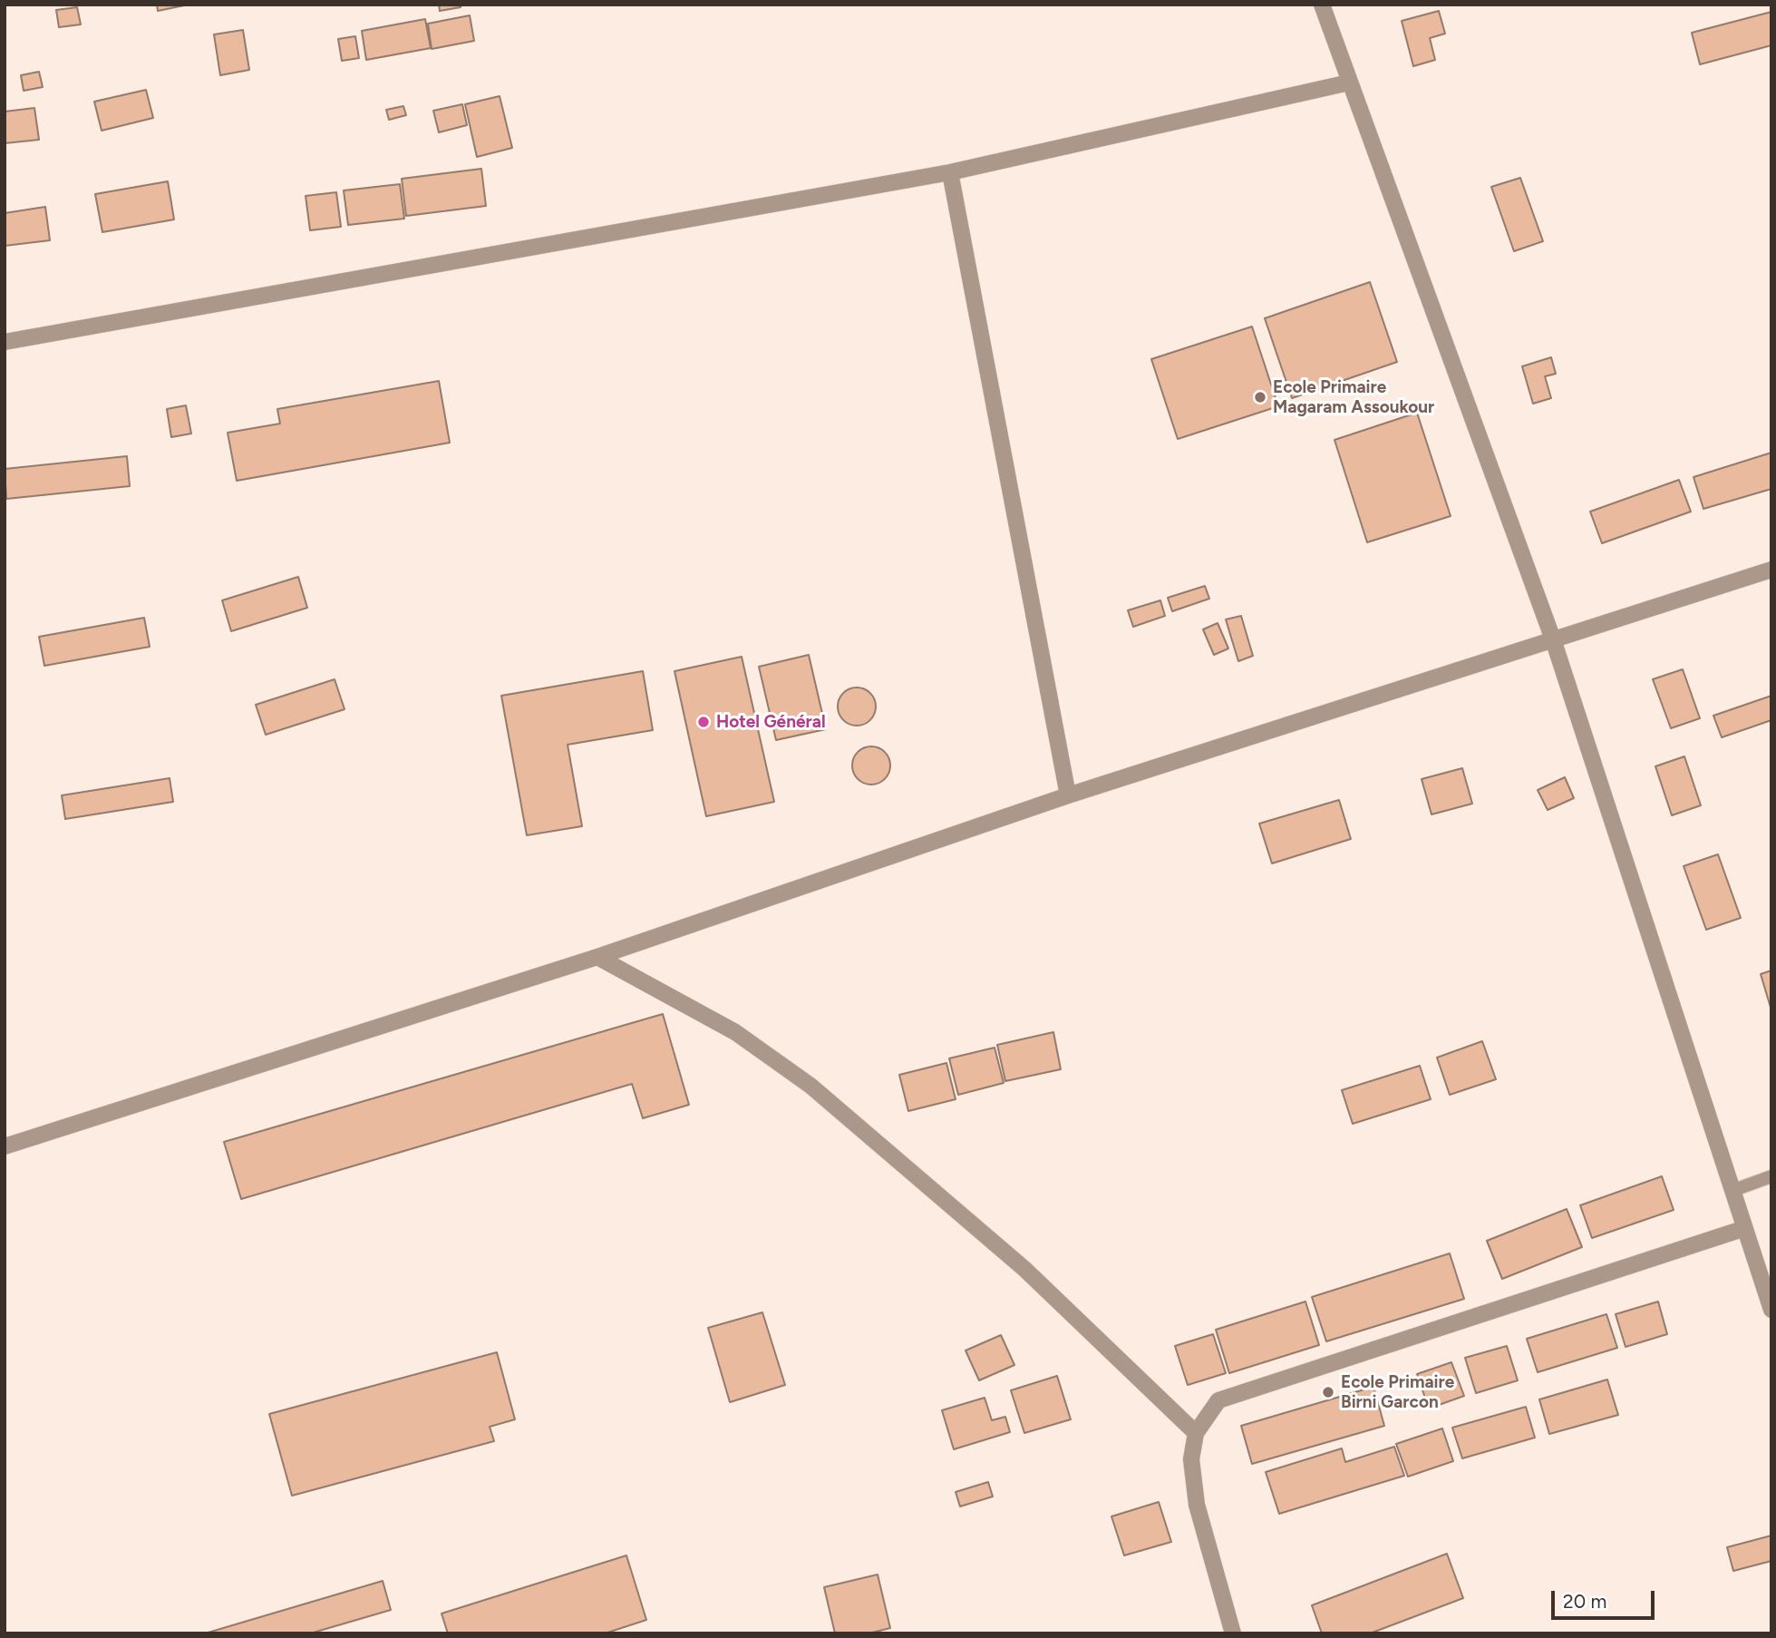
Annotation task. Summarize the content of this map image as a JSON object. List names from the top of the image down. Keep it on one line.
{"places":["Ecole Primaire Magaram Assoukour","Hotel Général","Ecole Primaire Birni Garcon"],"scale_bar":"20 m"}
